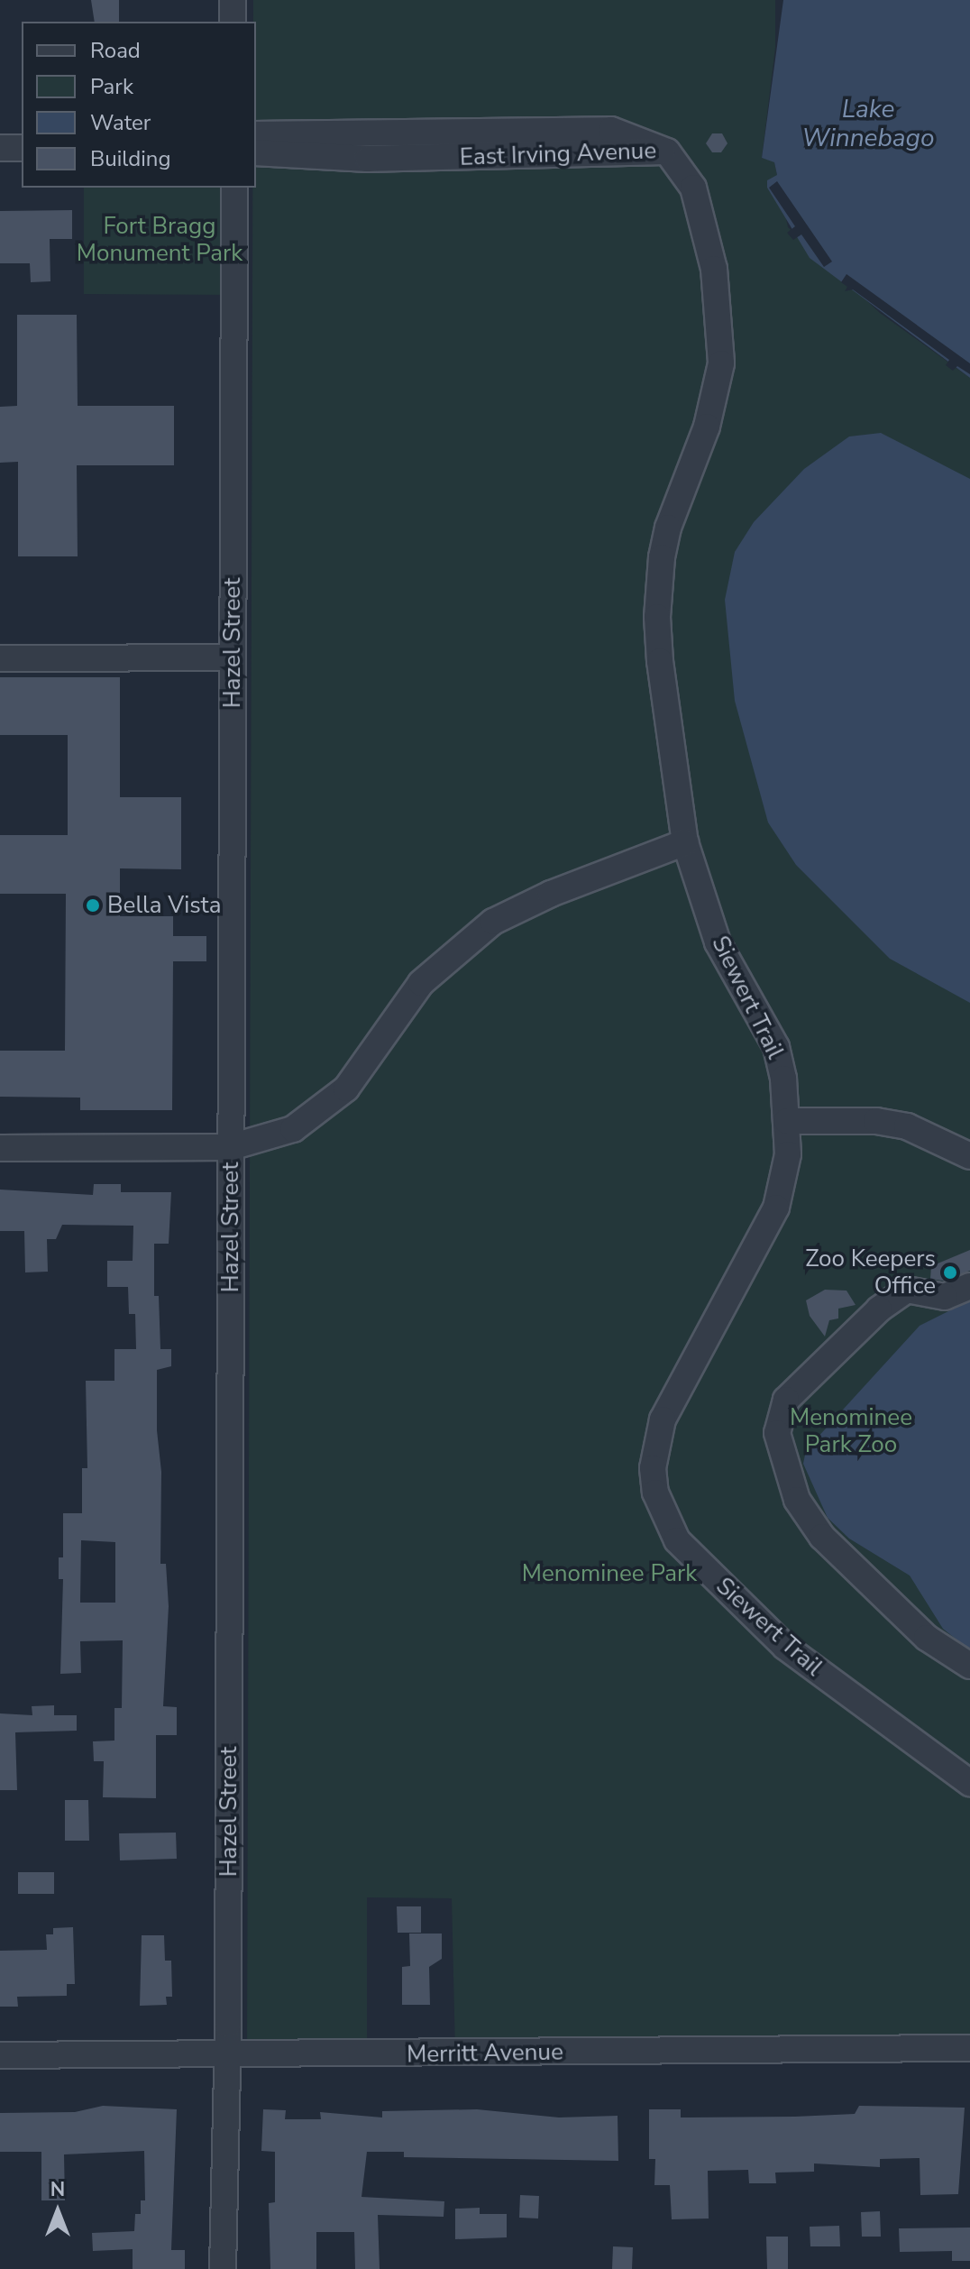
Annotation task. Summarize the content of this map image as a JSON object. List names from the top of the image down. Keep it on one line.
{"streets":{"street":["East Irving Avenue","Hazel Street","Siewert Trail","Merritt Avenue"]},"crossings":[["East Irving Avenue","Siewert Trail"],["Hazel Street","Merritt Avenue"]],"water":["Lake Winnebago"],"parks":["Fort Bragg Monument Park","Menominee Park Zoo","Menominee Park"],"places":["Bella Vista","Zoo Keepers Office"],"legend":["Road","Park","Water","Building"],"north":"top"}
